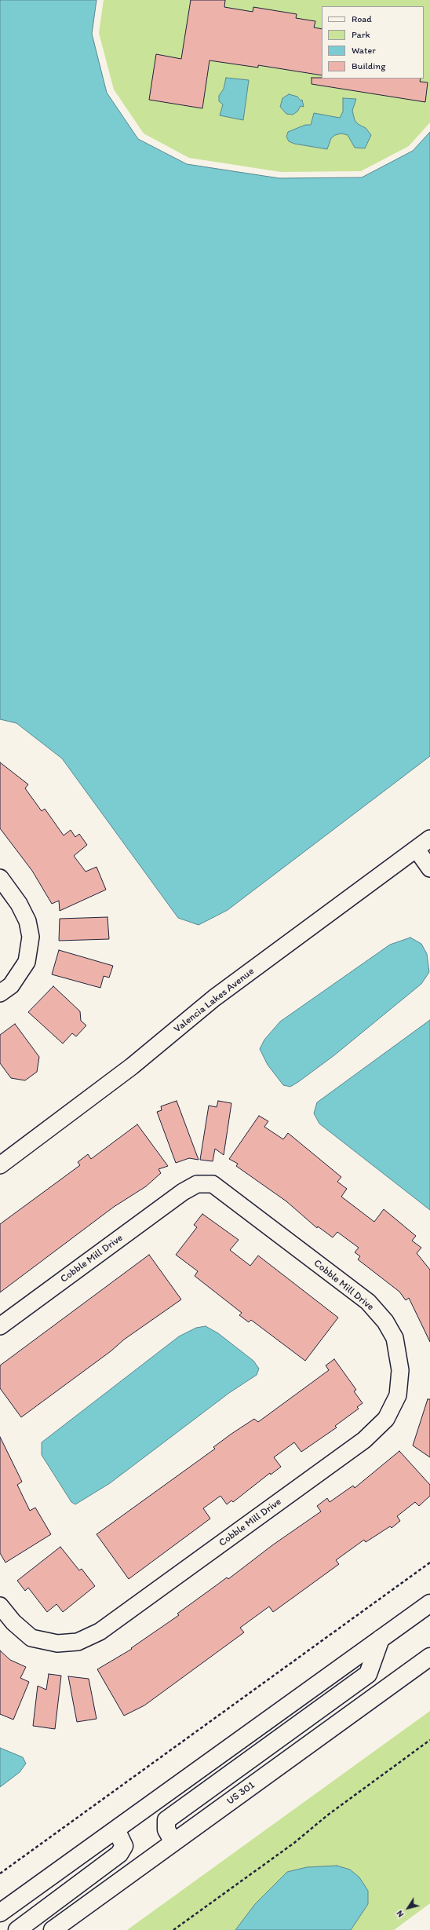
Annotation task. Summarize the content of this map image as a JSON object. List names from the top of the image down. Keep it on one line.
{"streets":{"main road":["US 301"],"street":["Valencia Lakes Avenue","Cobble Mill Drive"]},"legend":["Road","Park","Water","Building"],"north":"bottom left"}
